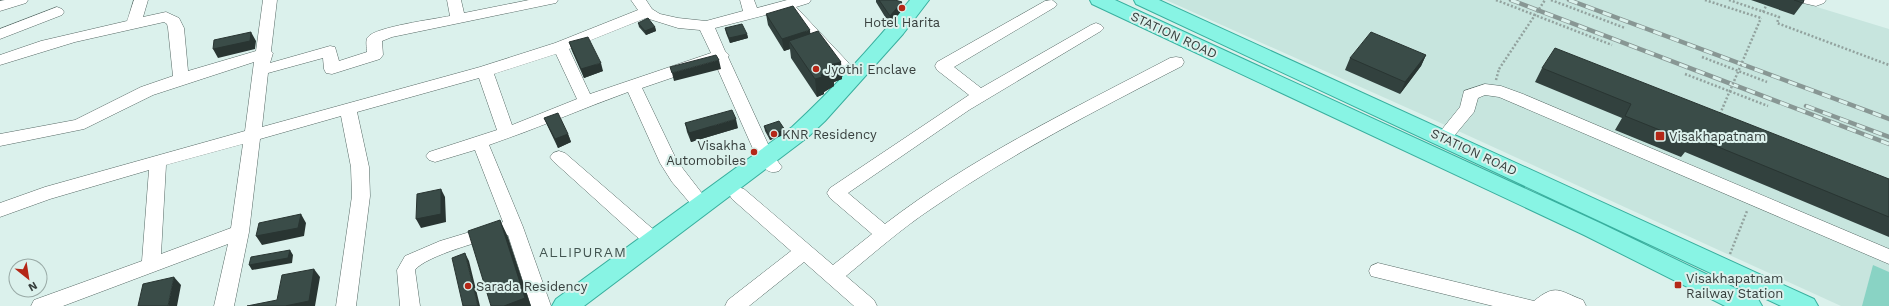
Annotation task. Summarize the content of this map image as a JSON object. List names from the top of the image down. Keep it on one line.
{"streets":{"main road":["STATION ROAD"]},"districts":["ALLIPURAM"],"places":{"other":["Hotel Harita","Jyothi Enclave","KNR Residency","Visakha Automobiles","Sarada Residency"],"transit":["Visakhapatnam","Visakhapatnam Railway Station"]},"north":"bottom right"}
